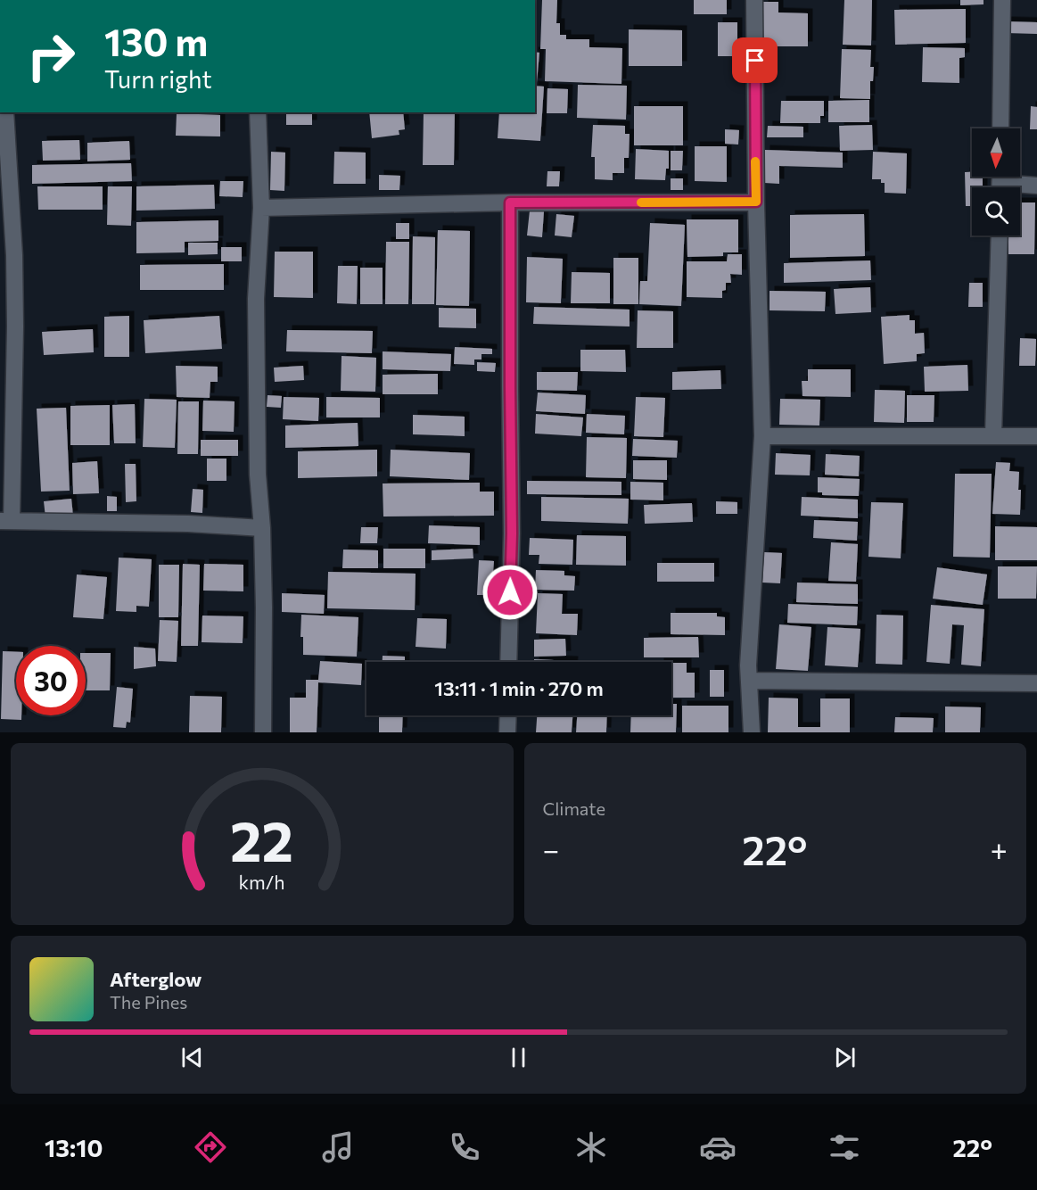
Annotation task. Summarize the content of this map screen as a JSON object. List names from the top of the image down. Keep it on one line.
{"north":"bottom","page":{"turn":["130 m","Turn right"],"limit":"30","trip":"13:11 · 1 min · 270 m","tile":"Climate","heat":["−","22°","+"],"song":["Afterglow","The Pines"],"tabs":["13:10","22°"],"gauge":["22","km/h"]}}
